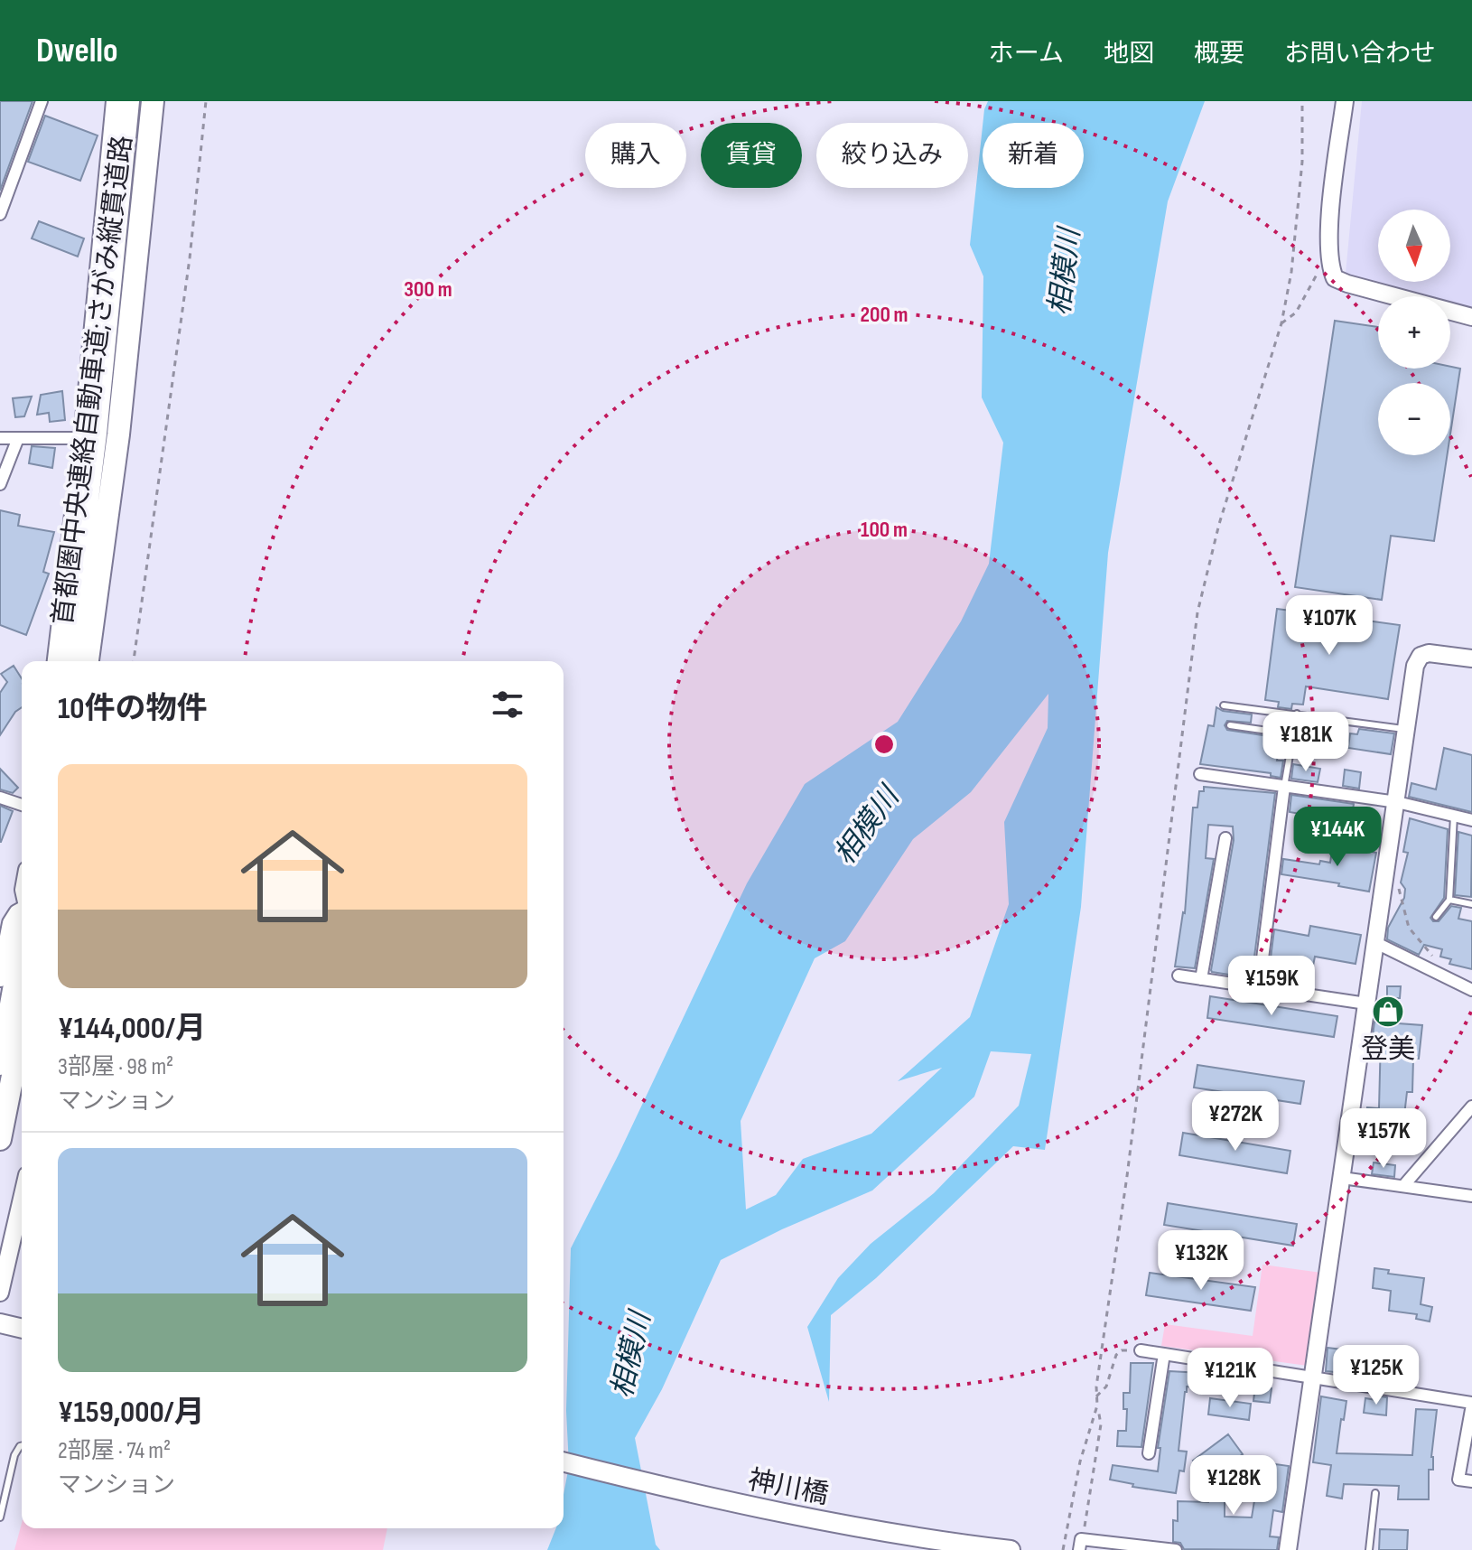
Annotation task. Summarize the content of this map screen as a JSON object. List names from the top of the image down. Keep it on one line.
{"streets":{"highway":["首都圏中央連絡自動車道;さがみ縦貫道路"],"main road":["神川橋"]},"water":["相模川"],"places":{"shop":["登美"]},"north":"bottom","page":{"header":"Dwello","nav":["ホーム","地図","概要","お問い合わせ"],"chip":["購入","賃貸","絞り込み","新着"],"map_buttons":["+","−"],"price":["¥107K","¥181K","¥144K","¥159K","¥272K","¥157K","¥132K","¥125K","¥121K","¥128K"],"heading":"10件の物件","list":[{"name":"¥144,000/月","note":"3部屋 · 98 m² · マンション"},{"name":"¥159,000/月","note":"2部屋 · 74 m² · マンション"}]},"rings":["300 m","200 m","100 m"]}
